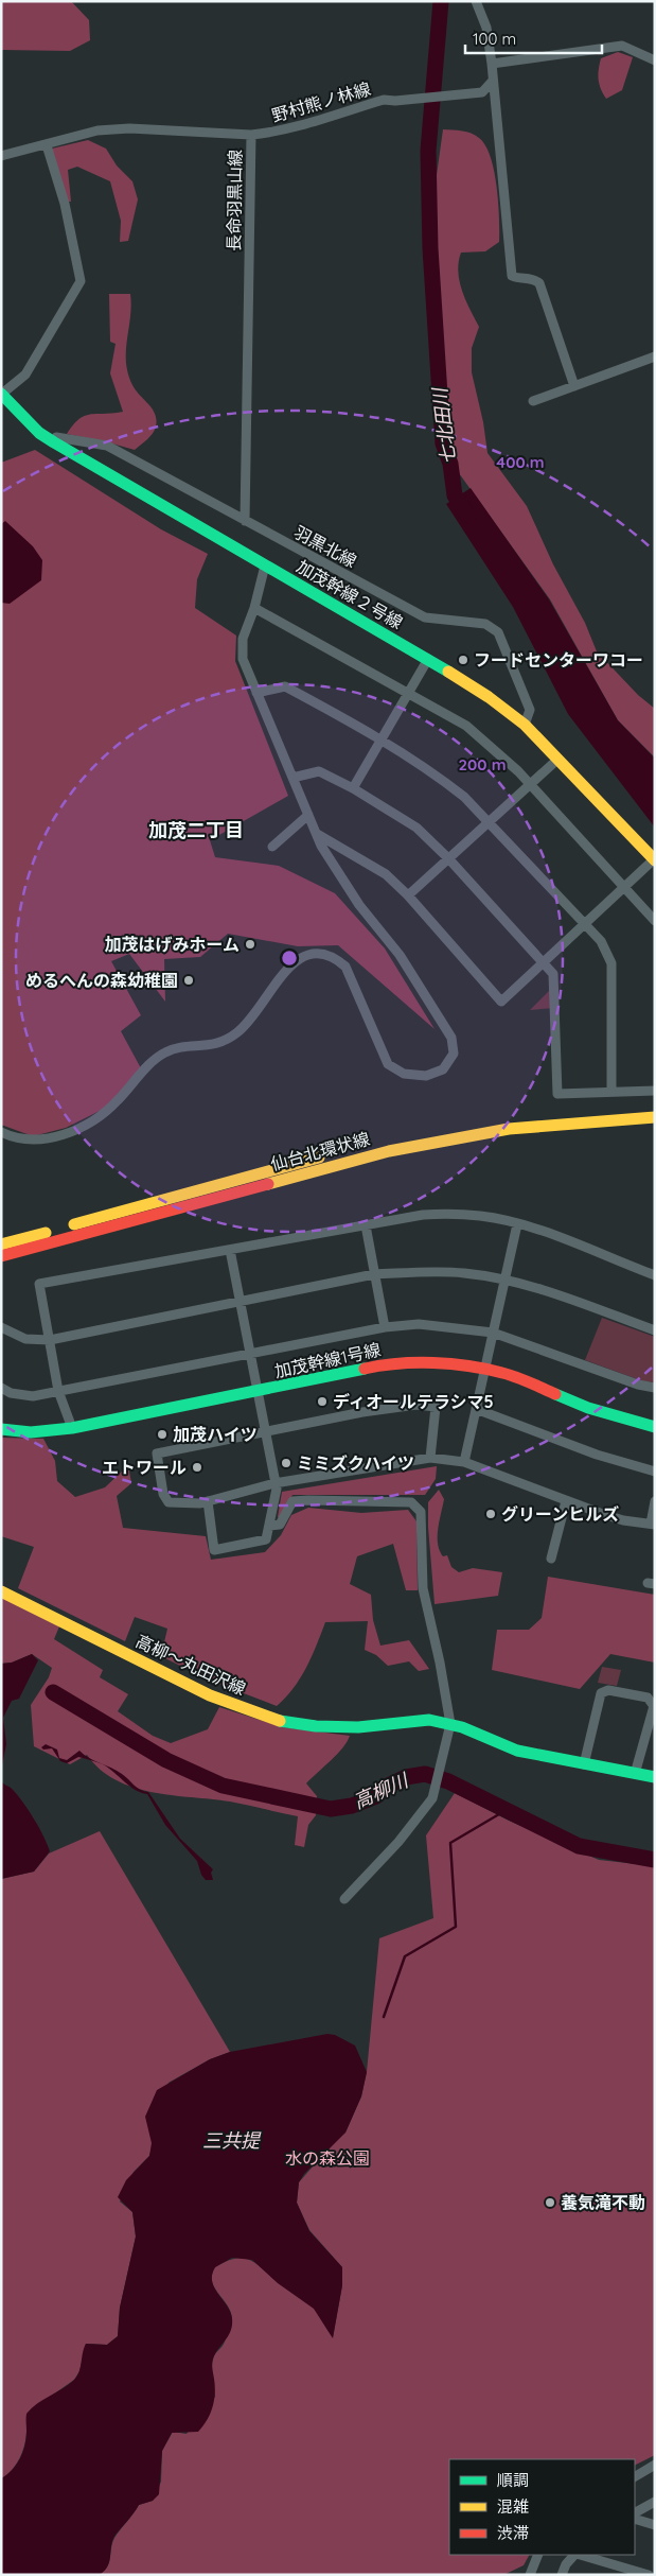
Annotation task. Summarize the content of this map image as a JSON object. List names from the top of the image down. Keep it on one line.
{"streets":{"street":["野村熊ノ林線","長命羽黒山線","羽黒北線","加茂幹線２号線","仙台北環状線","加茂幹線1号線","高柳～丸田沢線"]},"crossings":[["野村熊ノ林線","長命羽黒山線"],["長命羽黒山線","羽黒北線"],["羽黒北線","加茂幹線２号線"]],"districts":["加茂二丁目"],"water":["七北田川","高柳川","三共提"],"parks":["水の森公園"],"places":["フードセンターワコー","加茂はげみホーム","めるへんの森幼稚園","ディオールテラシマ5","加茂ハイツ","ミミズクハイツ","エトワール","グリーンヒルズ","養気滝不動"],"legend":["順調","混雑","渋滞"],"scale_bar":"100 m","rings":["400 m","200 m"]}
